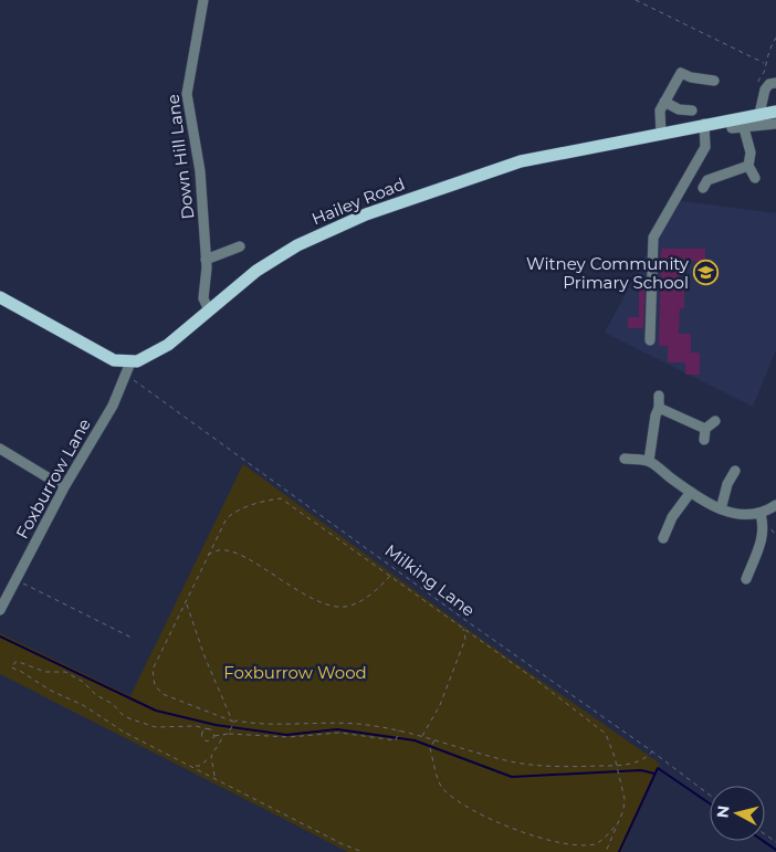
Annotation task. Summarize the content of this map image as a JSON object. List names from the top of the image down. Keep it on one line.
{"streets":{"main road":["Hailey Road"],"street":["Down Hill Lane","Foxburrow Lane"],"path":["Milking Lane"]},"crossings":[["Down Hill Lane","Hailey Road"],["Hailey Road","Foxburrow Lane"],["Foxburrow Lane","Milking Lane"]],"parks":["Foxburrow Wood"],"places":{"school or university":["Witney Community Primary School"]},"north":"left"}
